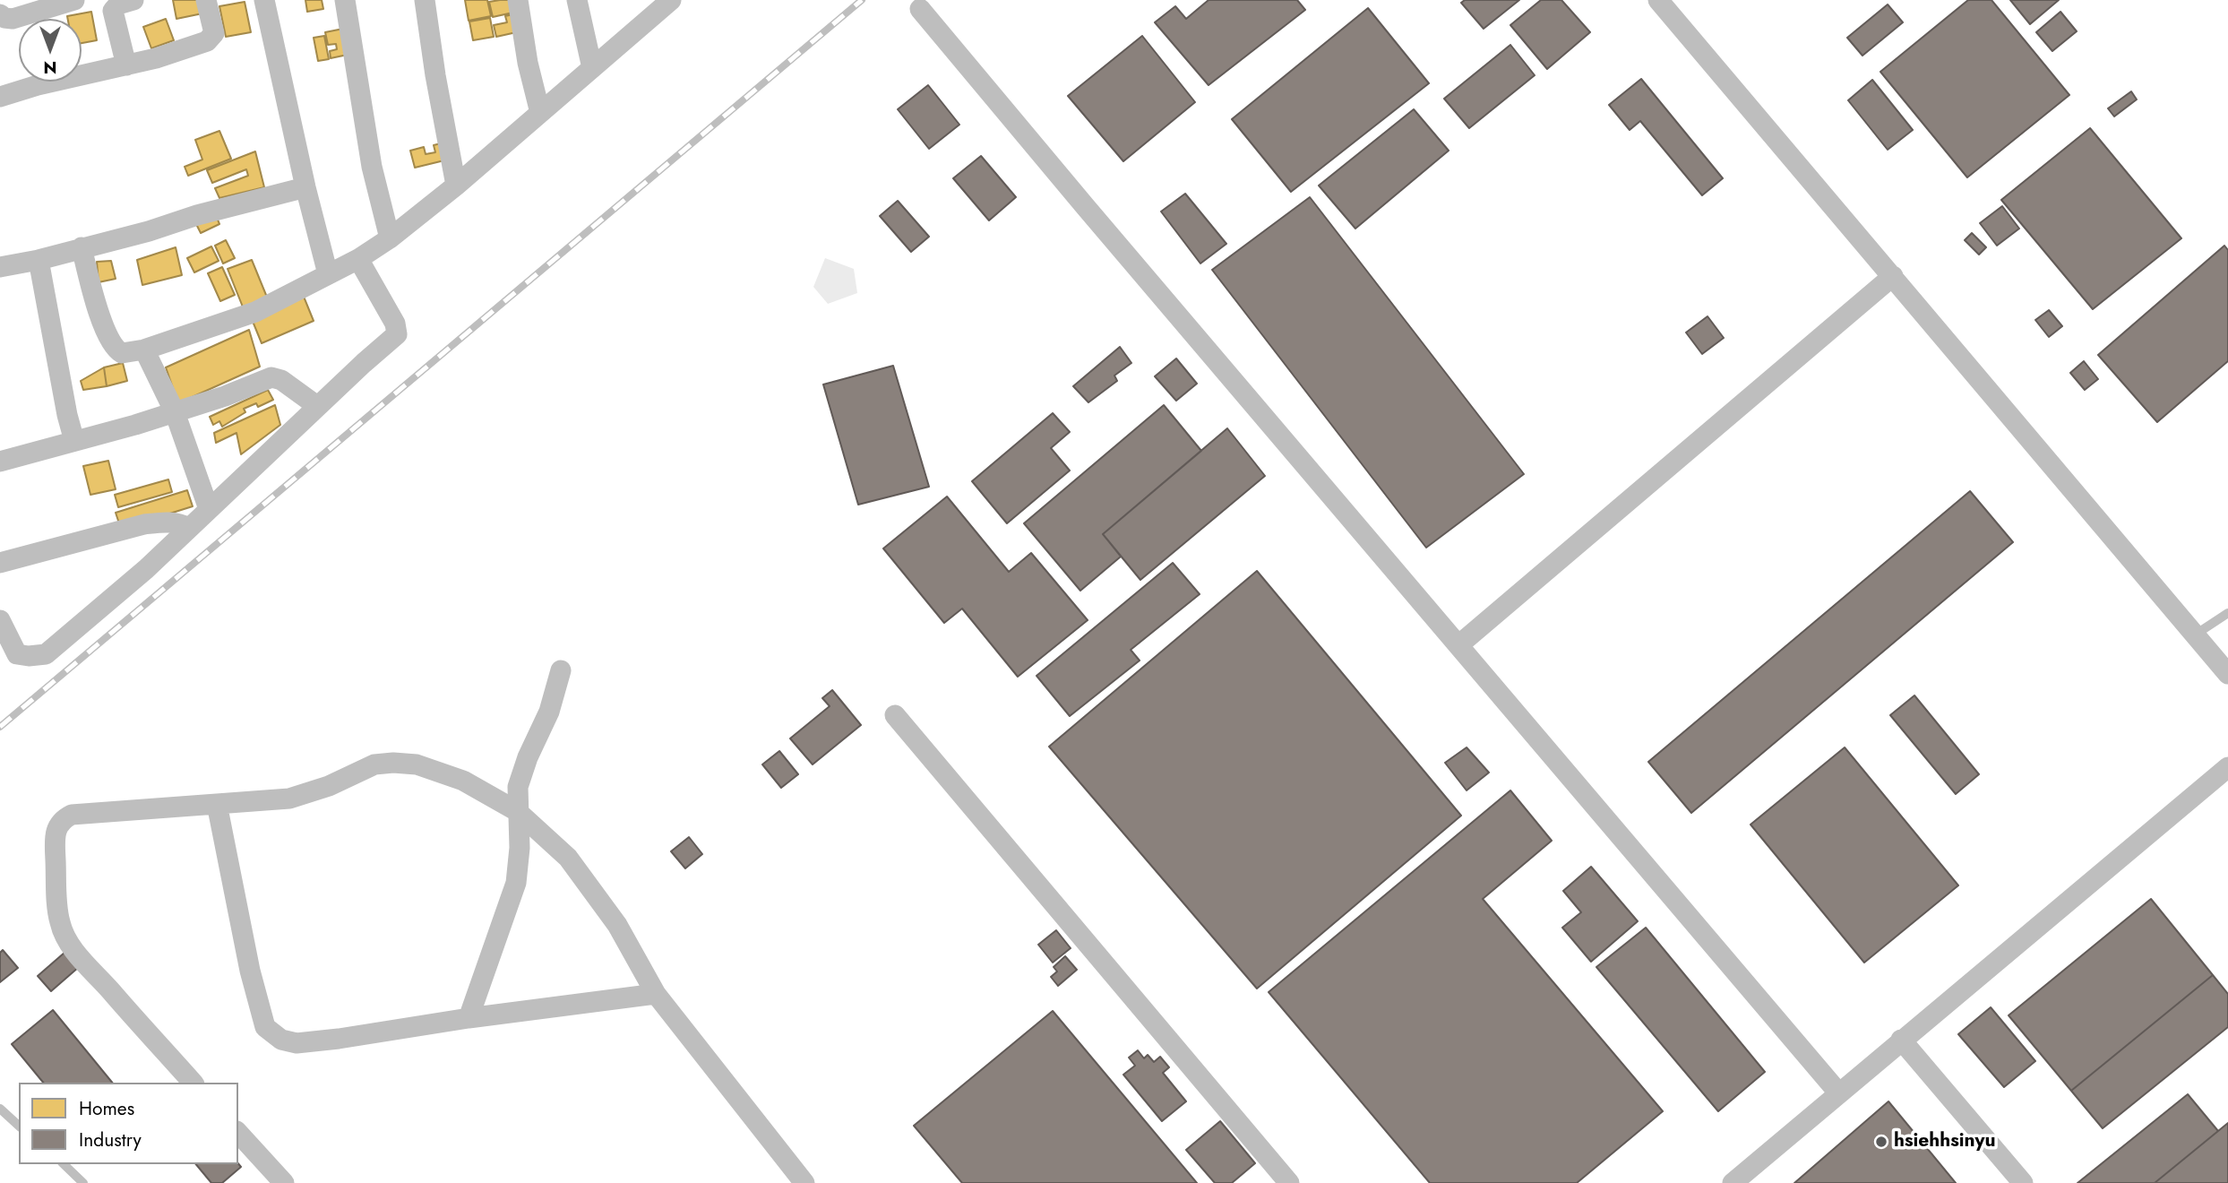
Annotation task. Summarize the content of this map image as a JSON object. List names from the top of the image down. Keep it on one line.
{"places":["hsiehhsinyu"],"legend":["Homes","Industry"],"north":"bottom"}
